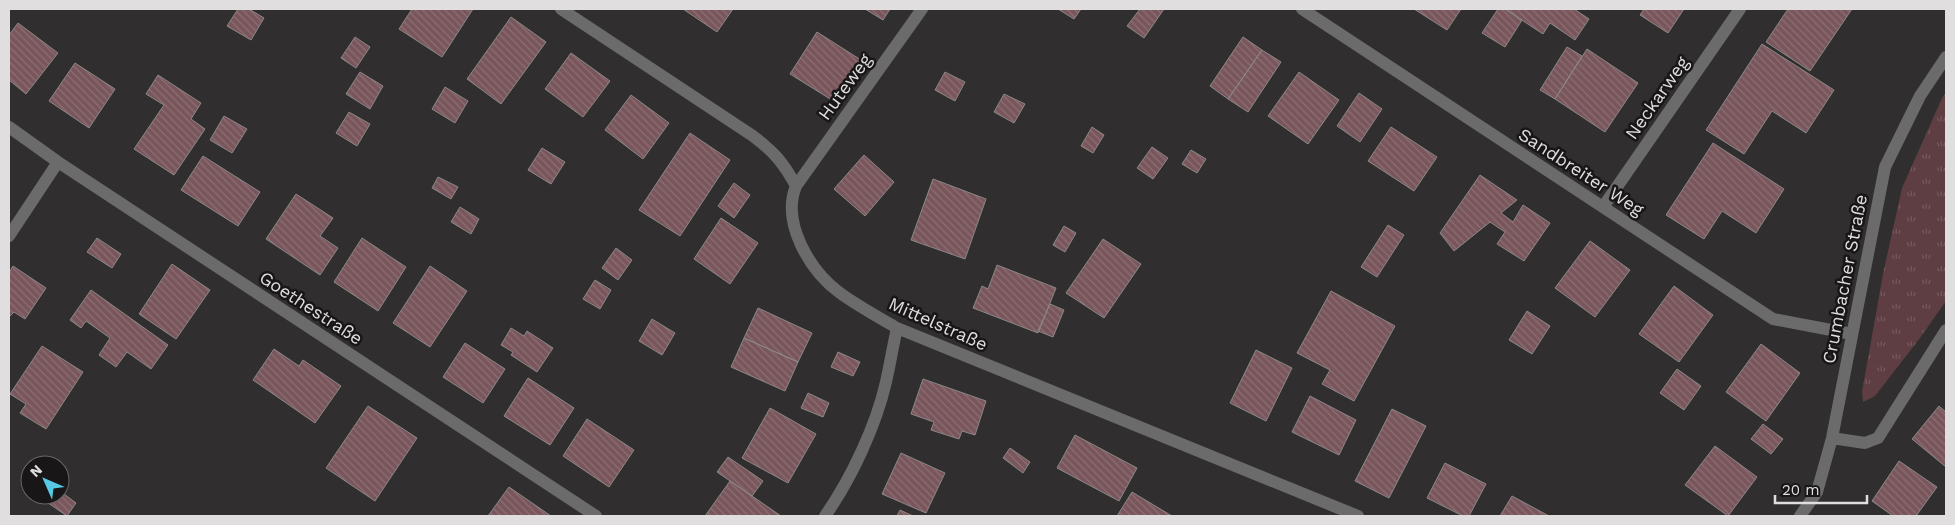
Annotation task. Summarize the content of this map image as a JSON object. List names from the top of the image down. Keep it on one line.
{"streets":{"street":["Huteweg","Neckarweg","Sandbreiter Weg","Crumbacher Straße","Goethestraße","Mittelstraße"]},"crossings":[["Huteweg","Mittelstraße"],["Neckarweg","Sandbreiter Weg"],["Sandbreiter Weg","Crumbacher Straße"]],"scale_bar":"20 m","north":"top left"}
